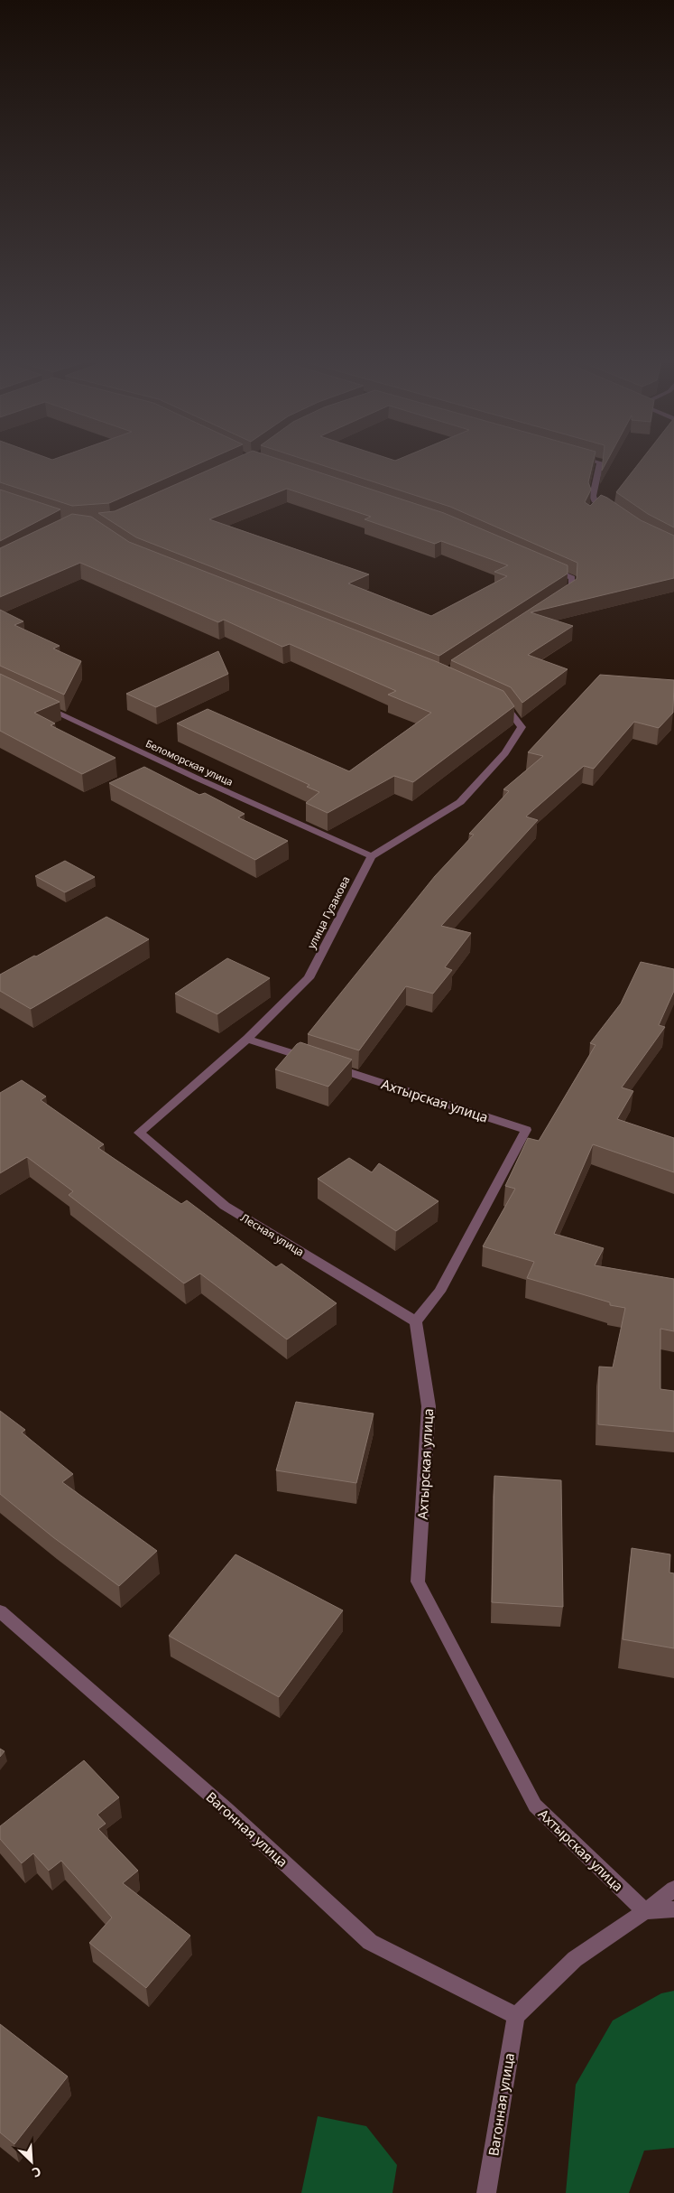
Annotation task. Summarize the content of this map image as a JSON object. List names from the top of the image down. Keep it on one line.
{"streets":{"street":["Беломорская улица","улица Гузакова","Ахтырская улица","Лесная улица","Вагонная улица"]},"crossings":[["Беломорская улица","улица Гузакова"],["улица Гузакова","Ахтырская улица"],["улица Гузакова","Лесная улица"],["Ахтырская улица","Лесная улица"]],"north":"bottom right"}
